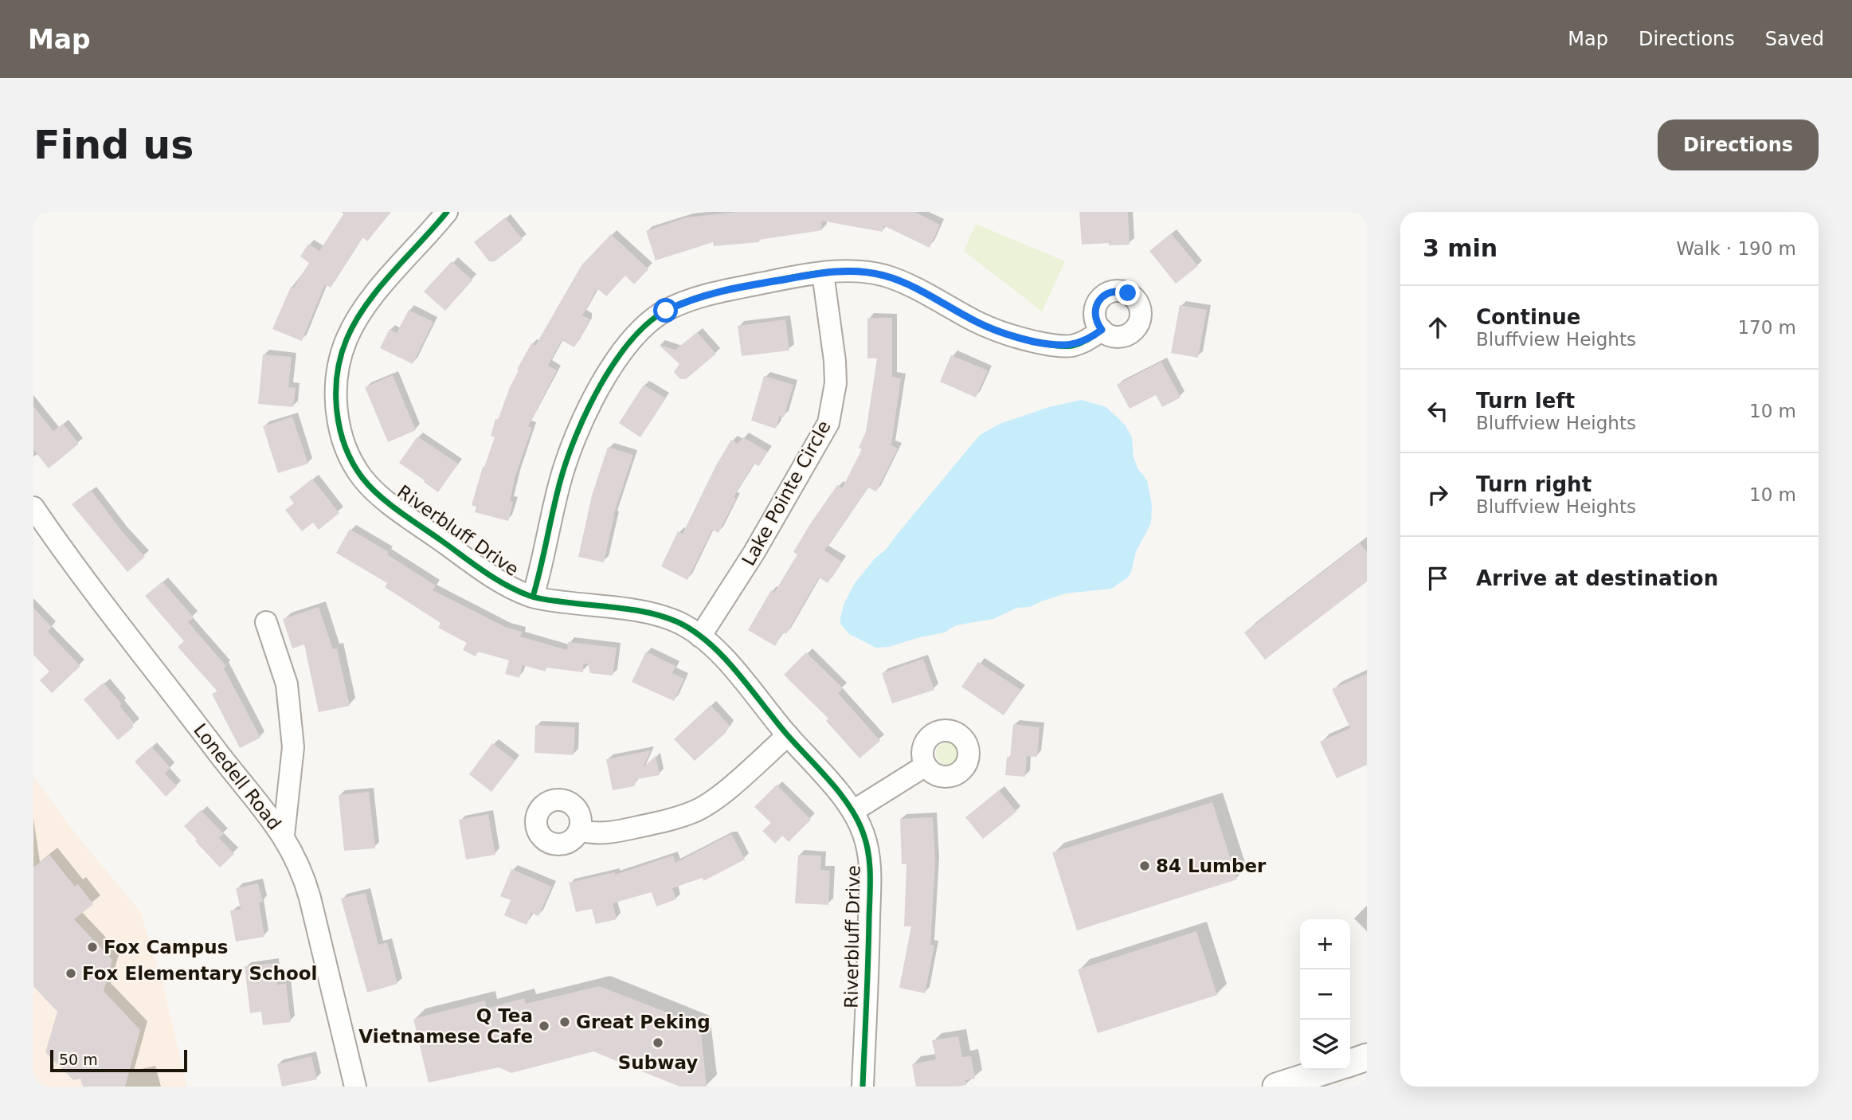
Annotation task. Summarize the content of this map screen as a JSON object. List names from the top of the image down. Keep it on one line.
{"streets":{"street":["Lake Pointe Circle","Riverbluff Drive","Lonedell Road"]},"crossings":[["Lake Pointe Circle","Riverbluff Drive"]],"places":["84 Lumber","Fox Campus","Fox Elementary School","Great Peking","Q Tea Vietnamese Cafe","Subway"],"scale_bar":"50 m","page":{"header":"Map","nav":["Map","Directions","Saved"],"buttons":"Directions","title":"Find us","heading":["3 min","Walk · 190 m"],"list":[["Continue","Bluffview Heights","170 m"],["Turn left","Bluffview Heights","10 m"],["Turn right","Bluffview Heights","10 m"],"Arrive at destination"],"map_buttons":["+","−"],"scale":"50 m"}}
